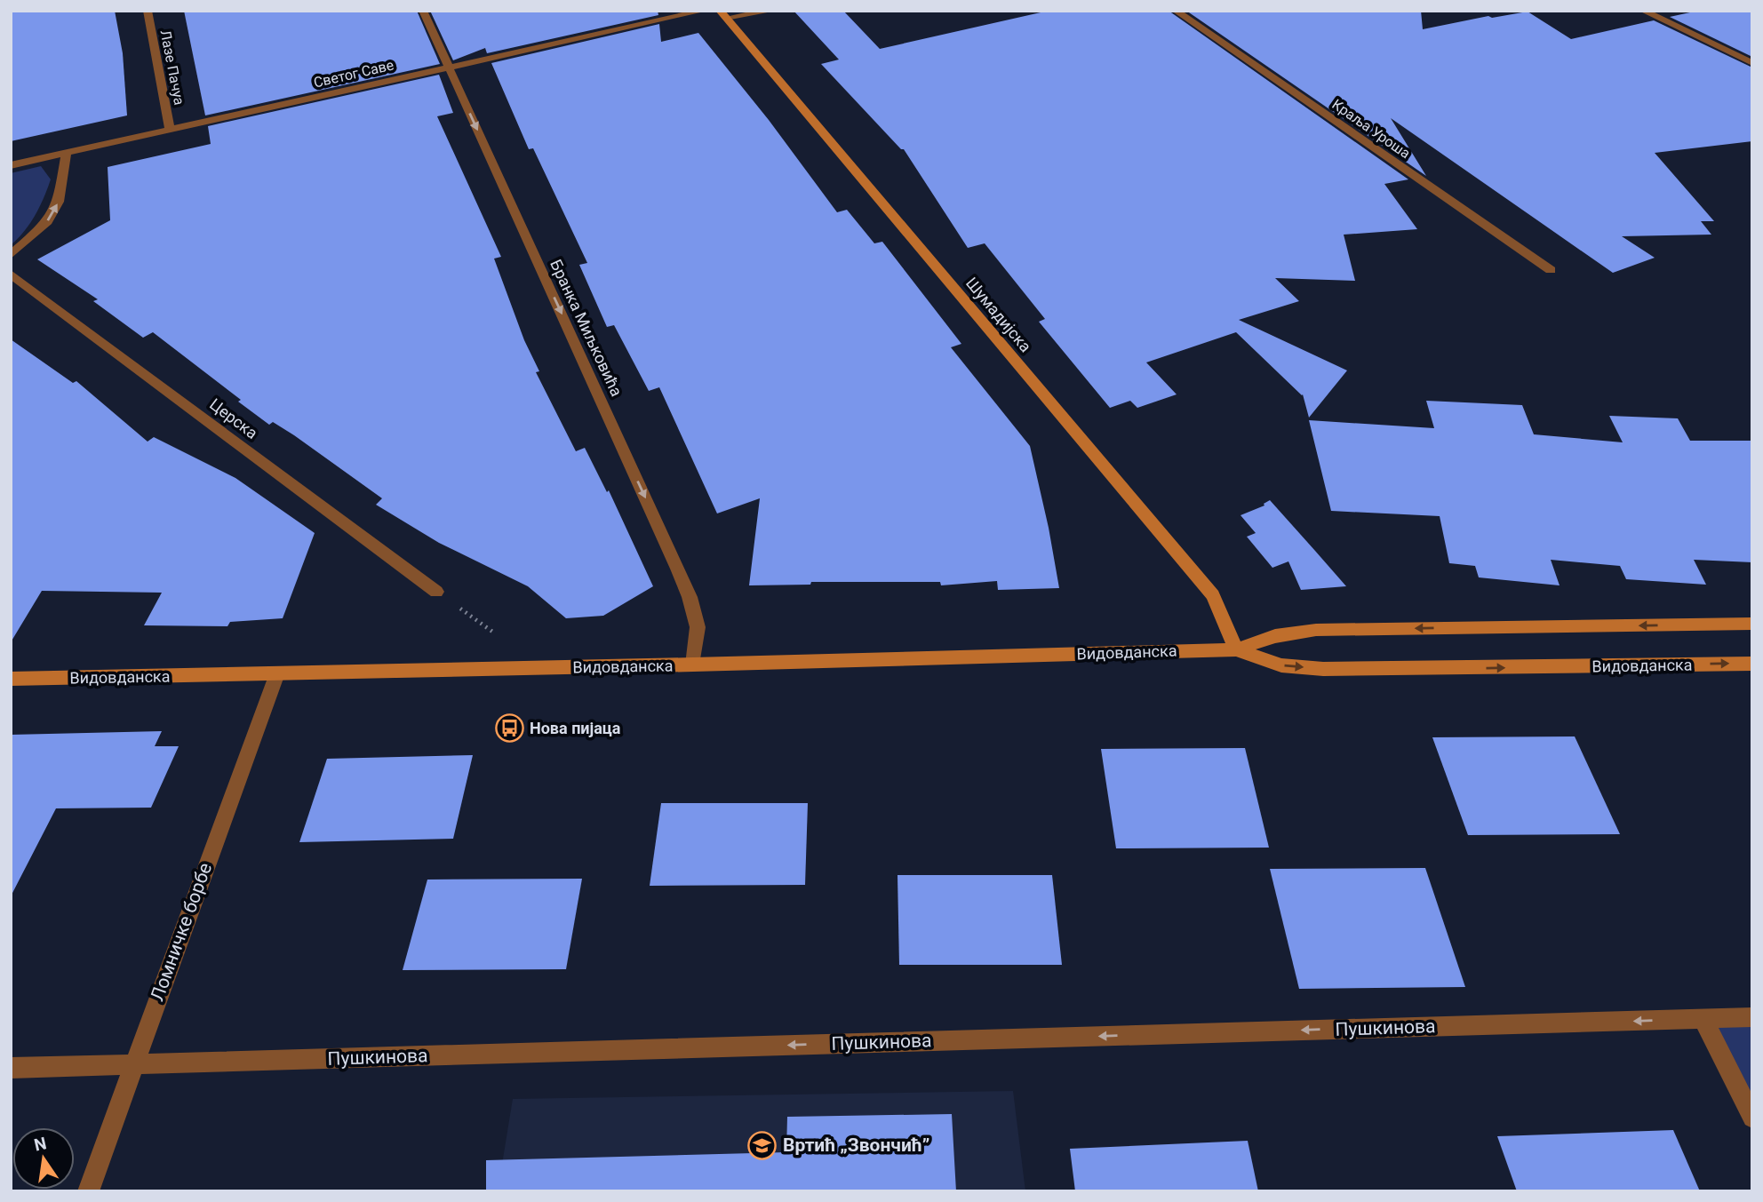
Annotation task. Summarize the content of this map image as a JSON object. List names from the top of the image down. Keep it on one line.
{"streets":{"main road":["Шумадијска","Видовданска"],"street":["Лазе Пачуа","Светог Саве","Краља Уроша","Бранка Миљковића","Церска","Ломничке борбе","Пушкинова"]},"crossings":[["Лазе Пачуа","Светог Саве"],["Светог Саве","Бранка Миљковића"],["Шумадијска","Видовданска"],["Бранка Миљковића","Видовданска"],["Видовданска","Ломничке борбе"],["Ломничке борбе","Пушкинова"]],"one_way":["Бранка Миљковића","Пушкинова"],"places":{"bus stop":["Нова пијаца"],"school or university":["Вртић „Звончић”"]},"north":"top"}
